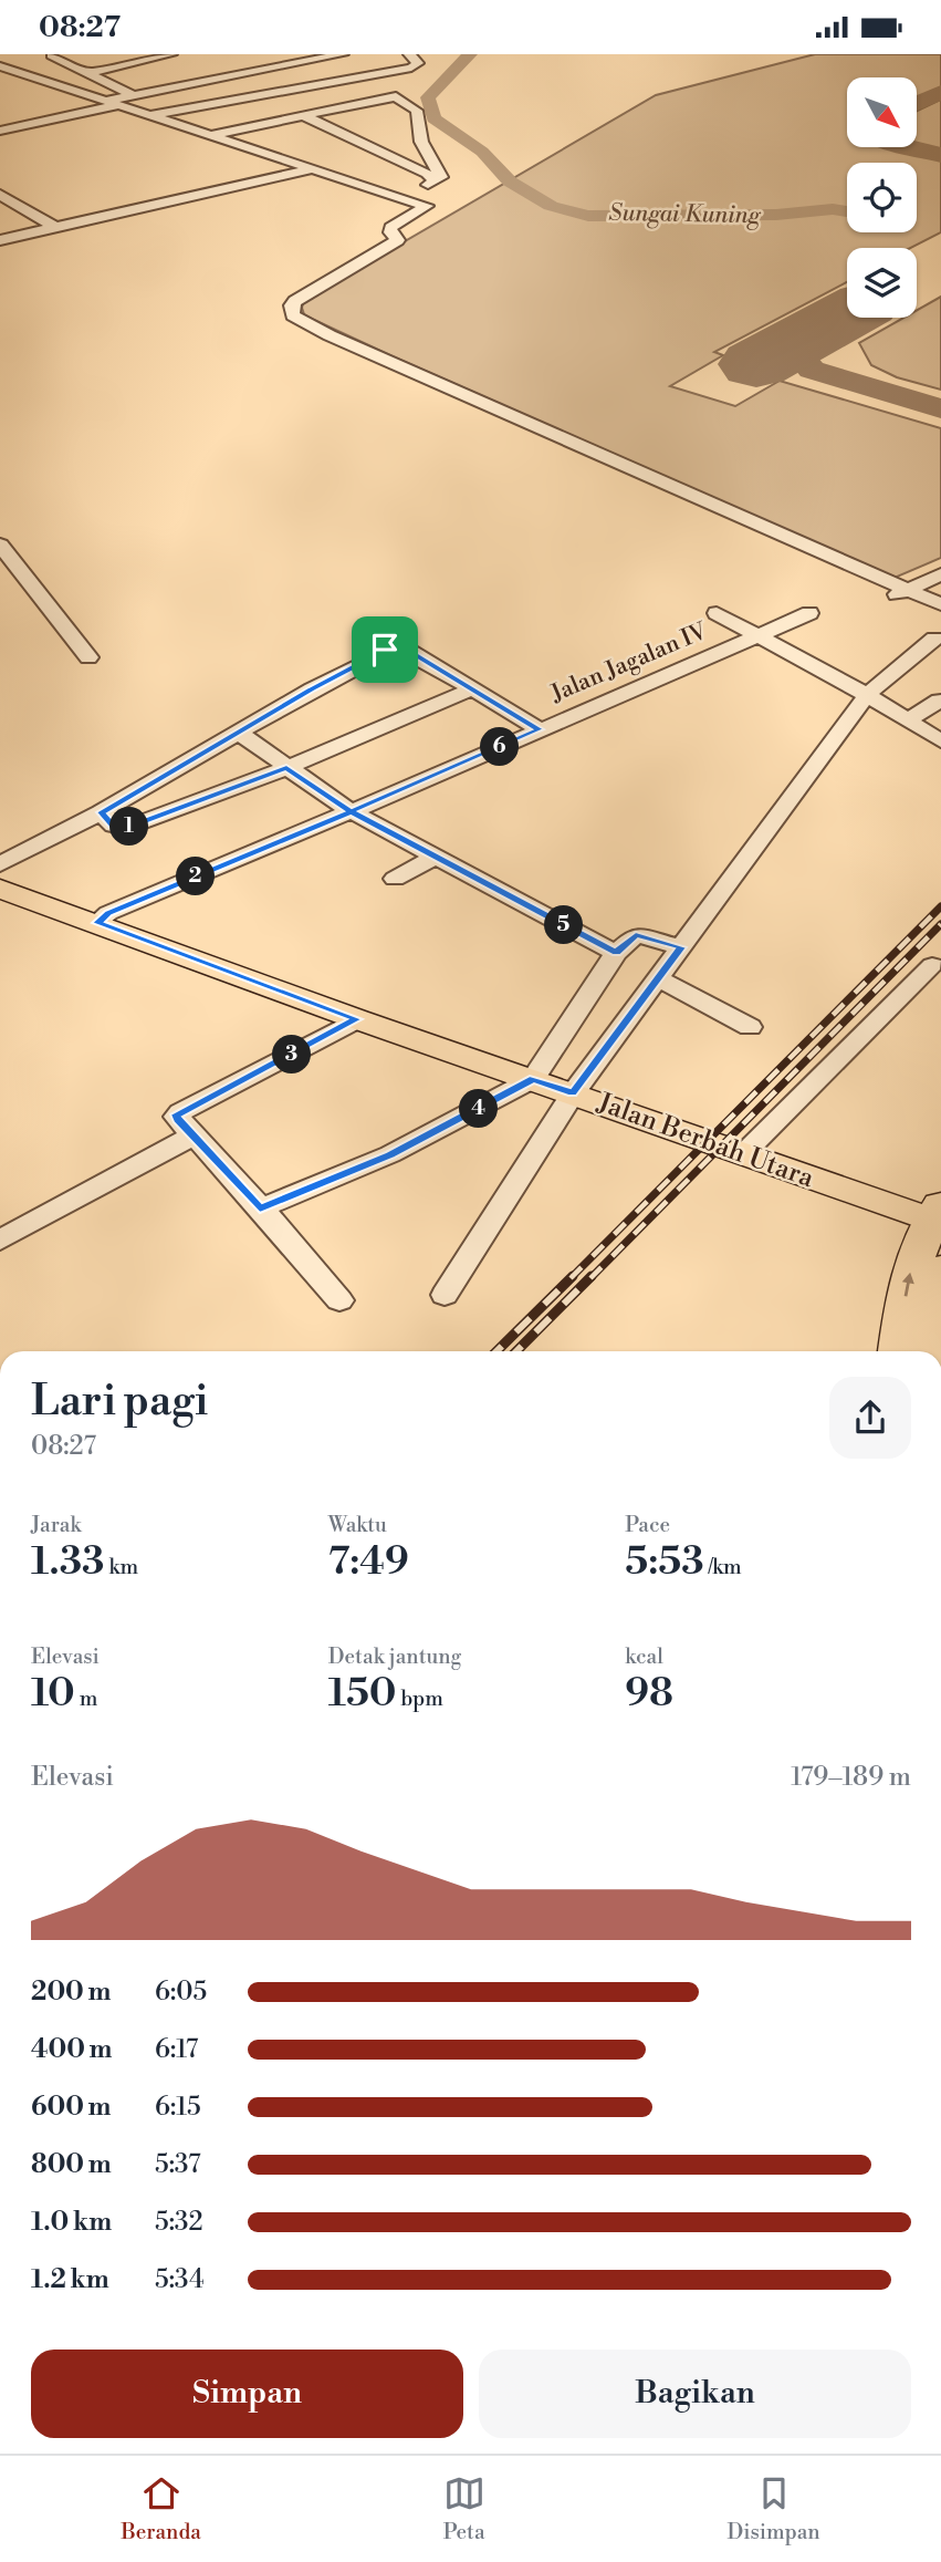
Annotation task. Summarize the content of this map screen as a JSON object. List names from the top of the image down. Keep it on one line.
{"streets":{"main road":["Jalan Berbah Utara"],"street":["Jalan Jagalan IV"]},"crossings":[["Jalan Jagalan IV","Jalan Berbah Utara"]],"water":["Sungai Kuning"],"north":"bottom right","page":{"status":"08:27","pins":["6","1","2","5","3","4"],"heading":["Lari pagi","08:27"],"stats":[["Jarak","1.33 km"],["Waktu","7:49"],["Pace","5:53 /km"],["Elevasi","10 m"],["Detak jantung","150 bpm"],["kcal","98"]],"chart":["Elevasi","179–189 m"],"list":[{"name":"200 m","note":"6:05"},{"name":"400 m","note":"6:17"},{"name":"600 m","note":"6:15"},{"name":"800 m","note":"5:37"},{"name":"1.0 km","note":"5:32"},{"name":"1.2 km","note":"5:34"}],"buttons":["Simpan","Bagikan"],"tabs":["Beranda","Peta","Disimpan"]}}
